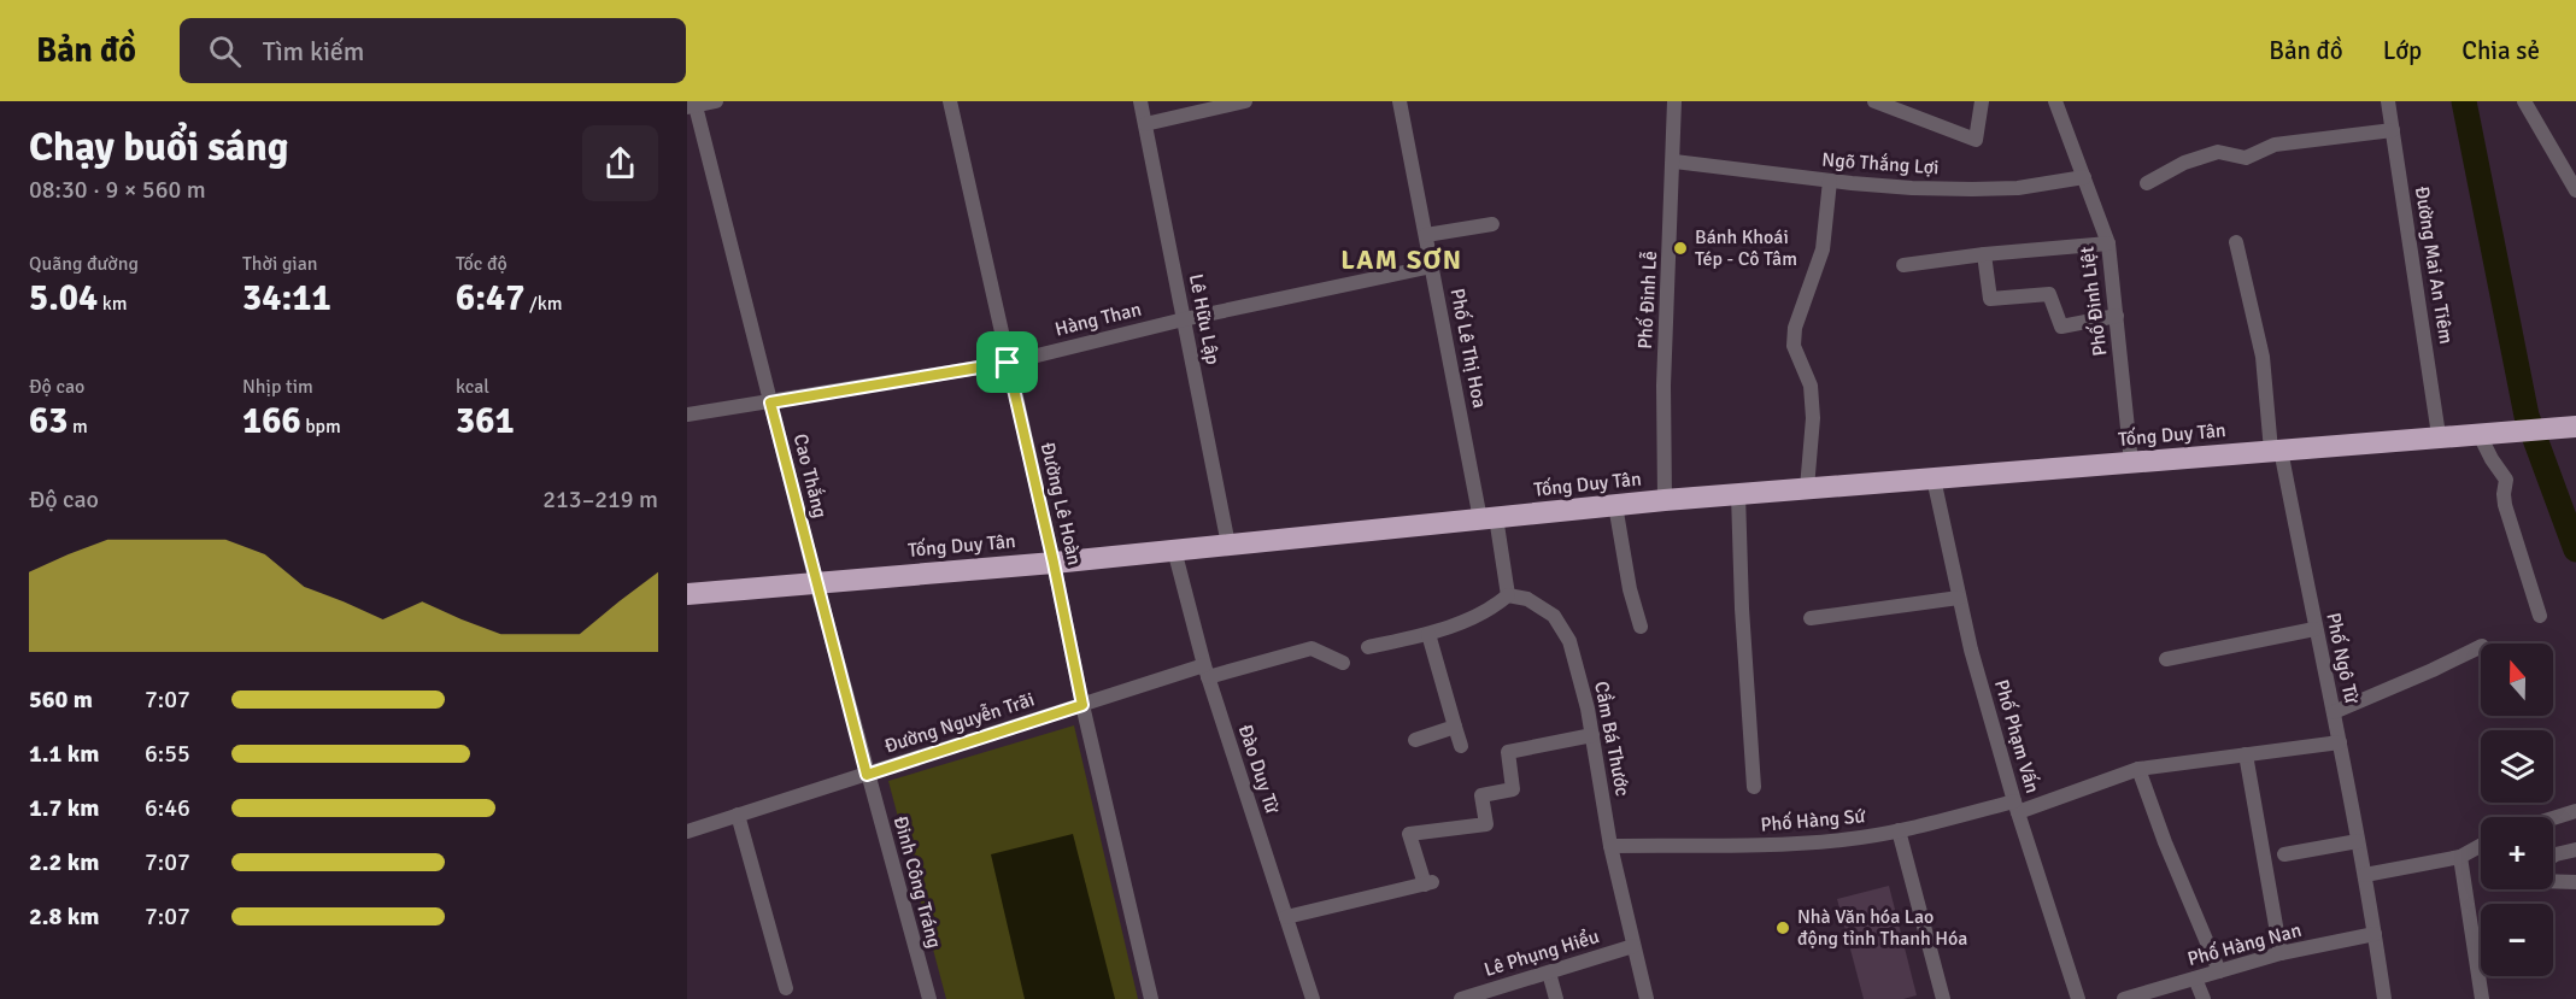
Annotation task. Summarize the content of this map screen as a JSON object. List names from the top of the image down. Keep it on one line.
{"streets":{"highway":["Tống Duy Tân"],"street":["Ngõ Thắng Lợi","Đường Mai An Tiêm","Phố Đinh Lễ","Phố Đinh Liệt","Hàng Than","Lê Hữu Lập","Phố Lê Thị Hoa","Cao Thắng","Đường Lê Hoàn","Phố Ngô Từ","Đường Nguyễn Trãi","Phố Phạm Vấn","Cầm Bá Thước","Đào Duy Từ","Phố Hàng Sứ","Đinh Công Tráng","Phố Hàng Nan","Lê Phụng Hiểu"]},"crossings":[["Ngõ Thắng Lợi","Phố Đinh Lễ"],["Ngõ Thắng Lợi","Phố Đinh Liệt"],["Đường Mai An Tiêm","Tống Duy Tân"],["Phố Đinh Lễ","Tống Duy Tân"],["Phố Đinh Liệt","Tống Duy Tân"],["Hàng Than","Lê Hữu Lập"],["Hàng Than","Phố Lê Thị Hoa"],["Hàng Than","Cao Thắng"],["Hàng Than","Đường Lê Hoàn"],["Lê Hữu Lập","Tống Duy Tân"],["Phố Lê Thị Hoa","Tống Duy Tân"],["Tống Duy Tân","Cao Thắng"],["Tống Duy Tân","Đường Lê Hoàn"],["Tống Duy Tân","Phố Ngô Từ"],["Tống Duy Tân","Phố Phạm Vấn"],["Tống Duy Tân","Đào Duy Từ"],["Cao Thắng","Đường Nguyễn Trãi"],["Cao Thắng","Đinh Công Tráng"],["Đường Lê Hoàn","Đường Nguyễn Trãi"],["Phố Ngô Từ","Phố Hàng Sứ"],["Phố Ngô Từ","Phố Hàng Nan"],["Đường Nguyễn Trãi","Đào Duy Từ"],["Đường Nguyễn Trãi","Đinh Công Tráng"],["Phố Phạm Vấn","Phố Hàng Sứ"],["Cầm Bá Thước","Phố Hàng Sứ"],["Cầm Bá Thước","Lê Phụng Hiểu"]],"districts":["LAM SƠN"],"places":["Bánh Khoái Tép - Cô Tâm","Nhà Văn hóa Lao động tỉnh Thanh Hóa"],"north":"top","page":{"header":"Bản đồ","search":"Tìm kiếm","nav":["Bản đồ","Lớp","Chia sẻ"],"heading":["Chạy buổi sáng","08:30 · 9 × 560 m"],"stats":[["Quãng đường","5.04 km"],["Thời gian","34:11"],["Tốc độ","6:47 /km"],["Độ cao","63 m"],["Nhịp tim","166 bpm"],["kcal","361"]],"chart":["Độ cao","213–219 m"],"map_buttons":["+","−"],"list":[{"name":"560 m","note":"7:07"},{"name":"1.1 km","note":"6:55"},{"name":"1.7 km","note":"6:46"},{"name":"2.2 km","note":"7:07"},{"name":"2.8 km","note":"7:07"}]}}
